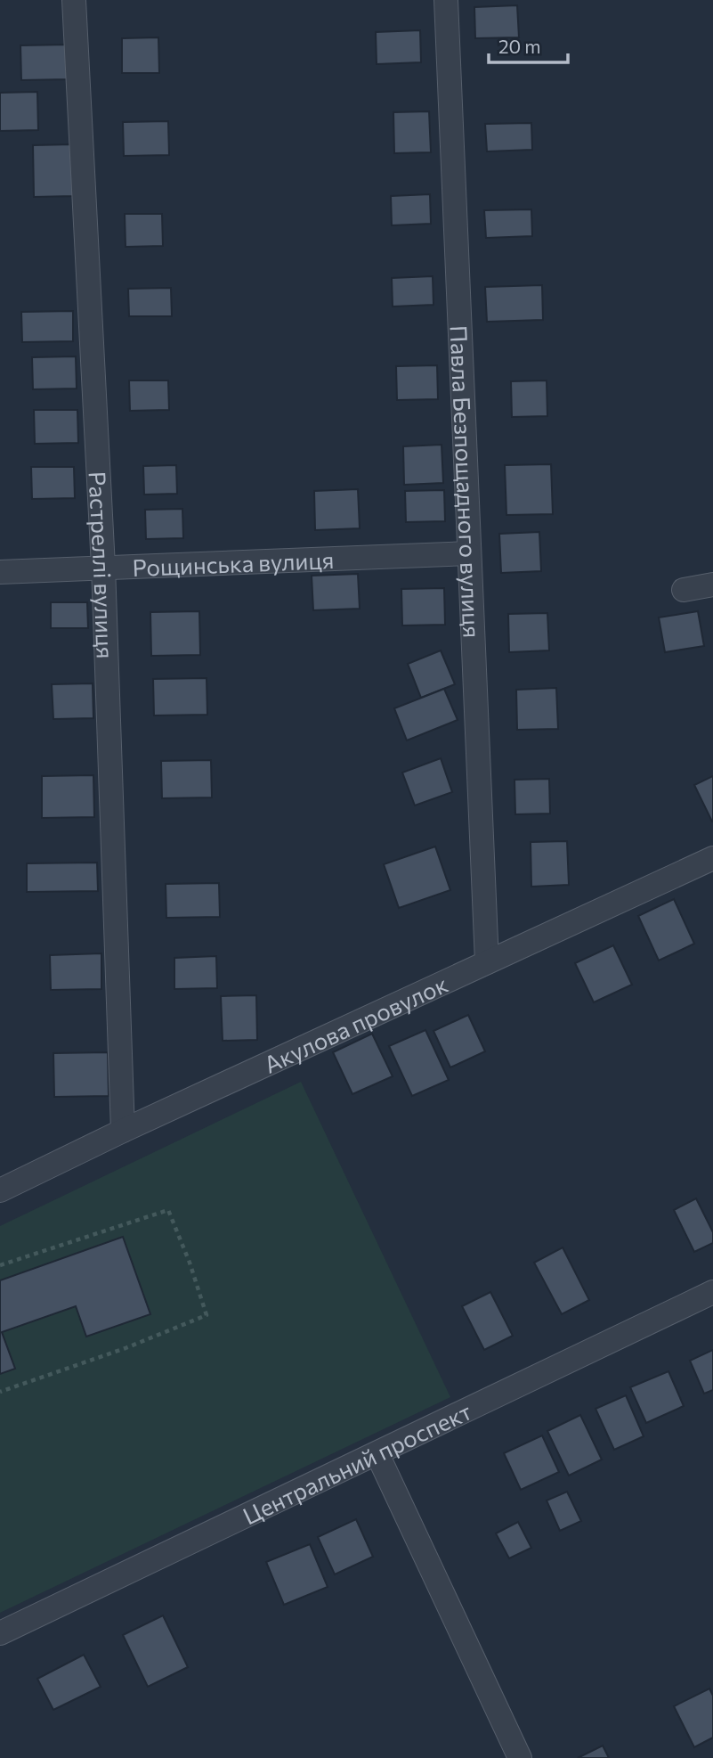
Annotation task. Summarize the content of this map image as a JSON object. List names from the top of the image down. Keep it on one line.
{"streets":{"street":["Павла Безпощадного вулиця","Рощинська вулиця","Растреллі вулиця","Акулова провулок","Центральний проспект"]},"crossings":[["Павла Безпощадного вулиця","Рощинська вулиця"],["Павла Безпощадного вулиця","Акулова провулок"],["Рощинська вулиця","Растреллі вулиця"],["Растреллі вулиця","Акулова провулок"]],"scale_bar":"20 m"}
